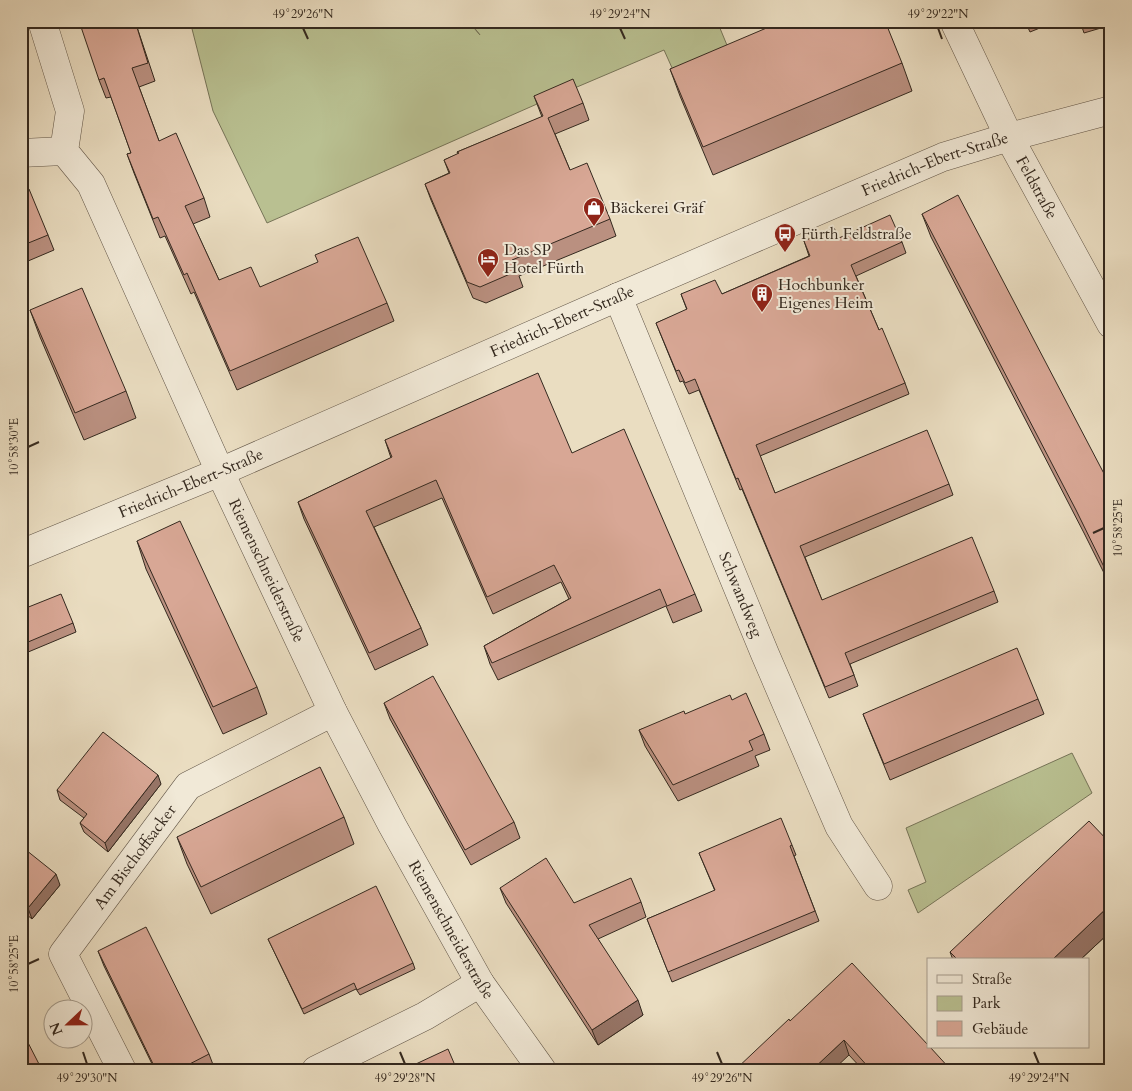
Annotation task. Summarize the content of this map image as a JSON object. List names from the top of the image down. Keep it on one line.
{"streets":{"street":["Friedrich-Ebert-Straße","Feldstraße","Riemenschneiderstraße","Schwandweg","Am Bischoffsacker"]},"crossings":[["Friedrich-Ebert-Straße","Feldstraße"],["Friedrich-Ebert-Straße","Riemenschneiderstraße"],["Friedrich-Ebert-Straße","Schwandweg"],["Riemenschneiderstraße","Am Bischoffsacker"]],"places":{"shop":["Bäckerei Gräf"],"bus stop":["Fürth Feldstraße"],"hotel":["Das SP Hotel Fürth"],"building":["Hochbunker Eigenes Heim"]},"legend":["Straße","Park","Gebäude"],"north":"left","coordinates":["49°29'26\"N","49°29'24\"N","49°29'22\"N","10°58'30\"E","10°58'25\"E","49°29'30\"N","49°29'28\"N"]}
